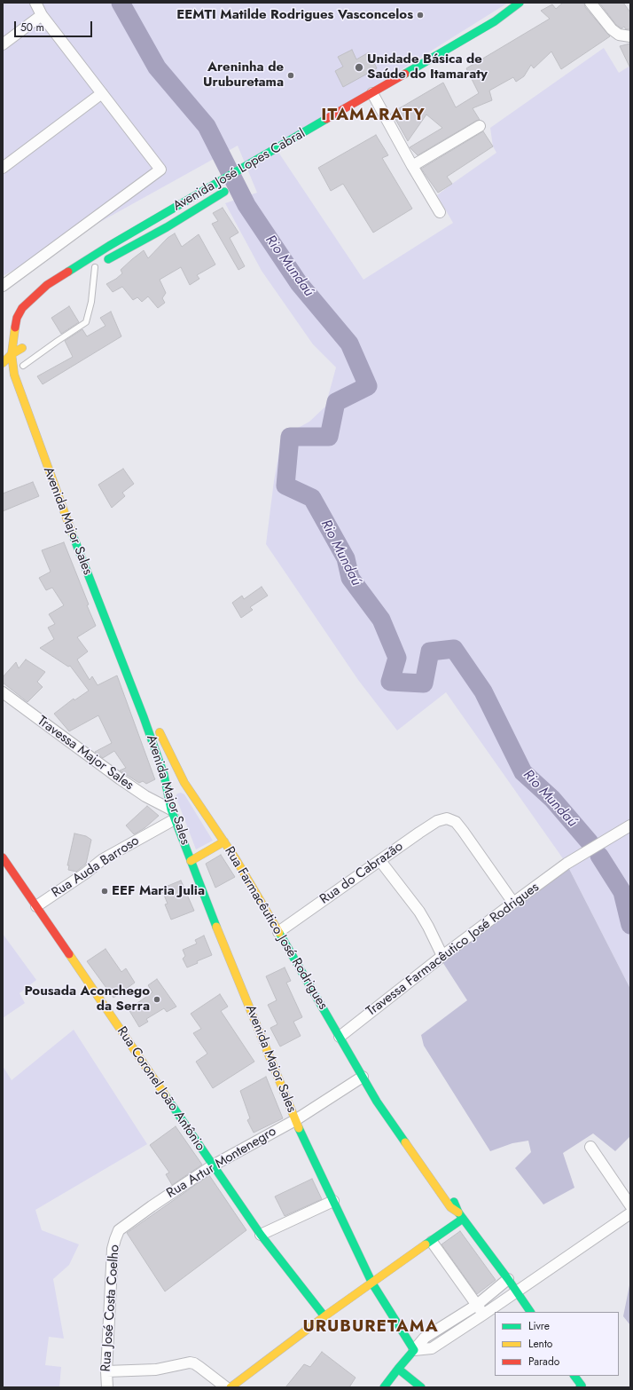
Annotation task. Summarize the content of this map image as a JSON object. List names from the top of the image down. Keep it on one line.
{"streets":{"main road":["Avenida José Lopes Cabral","Avenida Major Sales","Rua Farmacêutico José Rodrigues","Rua Coronel João Antônio"],"street":["Travessa Major Sales","Rua Auda Barroso","Rua do Cabrazão","Travessa Farmacêutico José Rodrigues","Rua Artur Montenegro","Rua José Costa Coelho"]},"crossings":[["Avenida José Lopes Cabral","Avenida Major Sales"],["Avenida Major Sales","Travessa Major Sales"],["Avenida Major Sales","Rua Auda Barroso"],["Avenida Major Sales","Rua Farmacêutico José Rodrigues"],["Avenida Major Sales","Rua Artur Montenegro"],["Travessa Major Sales","Rua Auda Barroso"],["Rua Auda Barroso","Rua Coronel João Antônio"],["Rua do Cabrazão","Rua Farmacêutico José Rodrigues"],["Rua do Cabrazão","Travessa Farmacêutico José Rodrigues"],["Rua Farmacêutico José Rodrigues","Travessa Farmacêutico José Rodrigues"],["Rua Farmacêutico José Rodrigues","Rua Artur Montenegro"],["Rua Coronel João Antônio","Rua Artur Montenegro"],["Rua Artur Montenegro","Rua José Costa Coelho"]],"districts":["ITAMARATY","URUBURETAMA"],"water":["Rio Mundaú"],"places":["EEMTI Matilde Rodrigues Vasconcelos","Unidade Básica de Saúde do Itamaraty","Areninha de Uruburetama","EEF Maria Julia","Pousada Aconchego da Serra"],"legend":["Livre","Lento","Parado"],"scale_bar":"50 m"}
